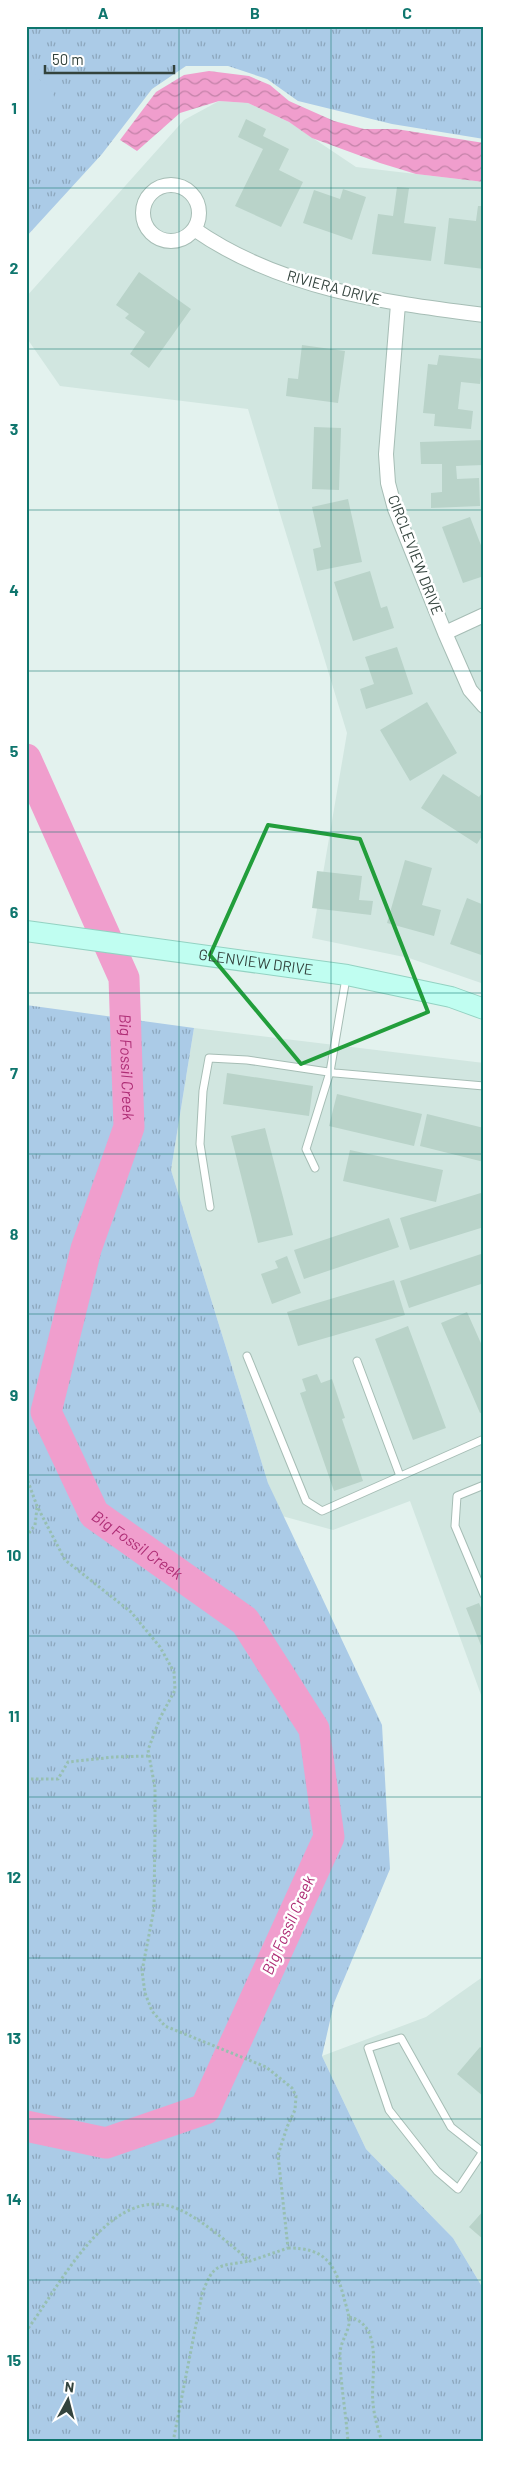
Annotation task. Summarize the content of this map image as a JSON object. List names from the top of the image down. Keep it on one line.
{"streets":{"main road":["GLENVIEW DRIVE"],"street":["RIVIERA DRIVE","CIRCLEVIEW DRIVE"]},"crossings":[["RIVIERA DRIVE","CIRCLEVIEW DRIVE"]],"water":["Big Fossil Creek"],"scale_bar":"50 m","north":"top","grid":{"columns":["A","B","C"],"rows":["1","2","3","4","5","6","7","8","9","10","11","12","13","14","15"]}}
